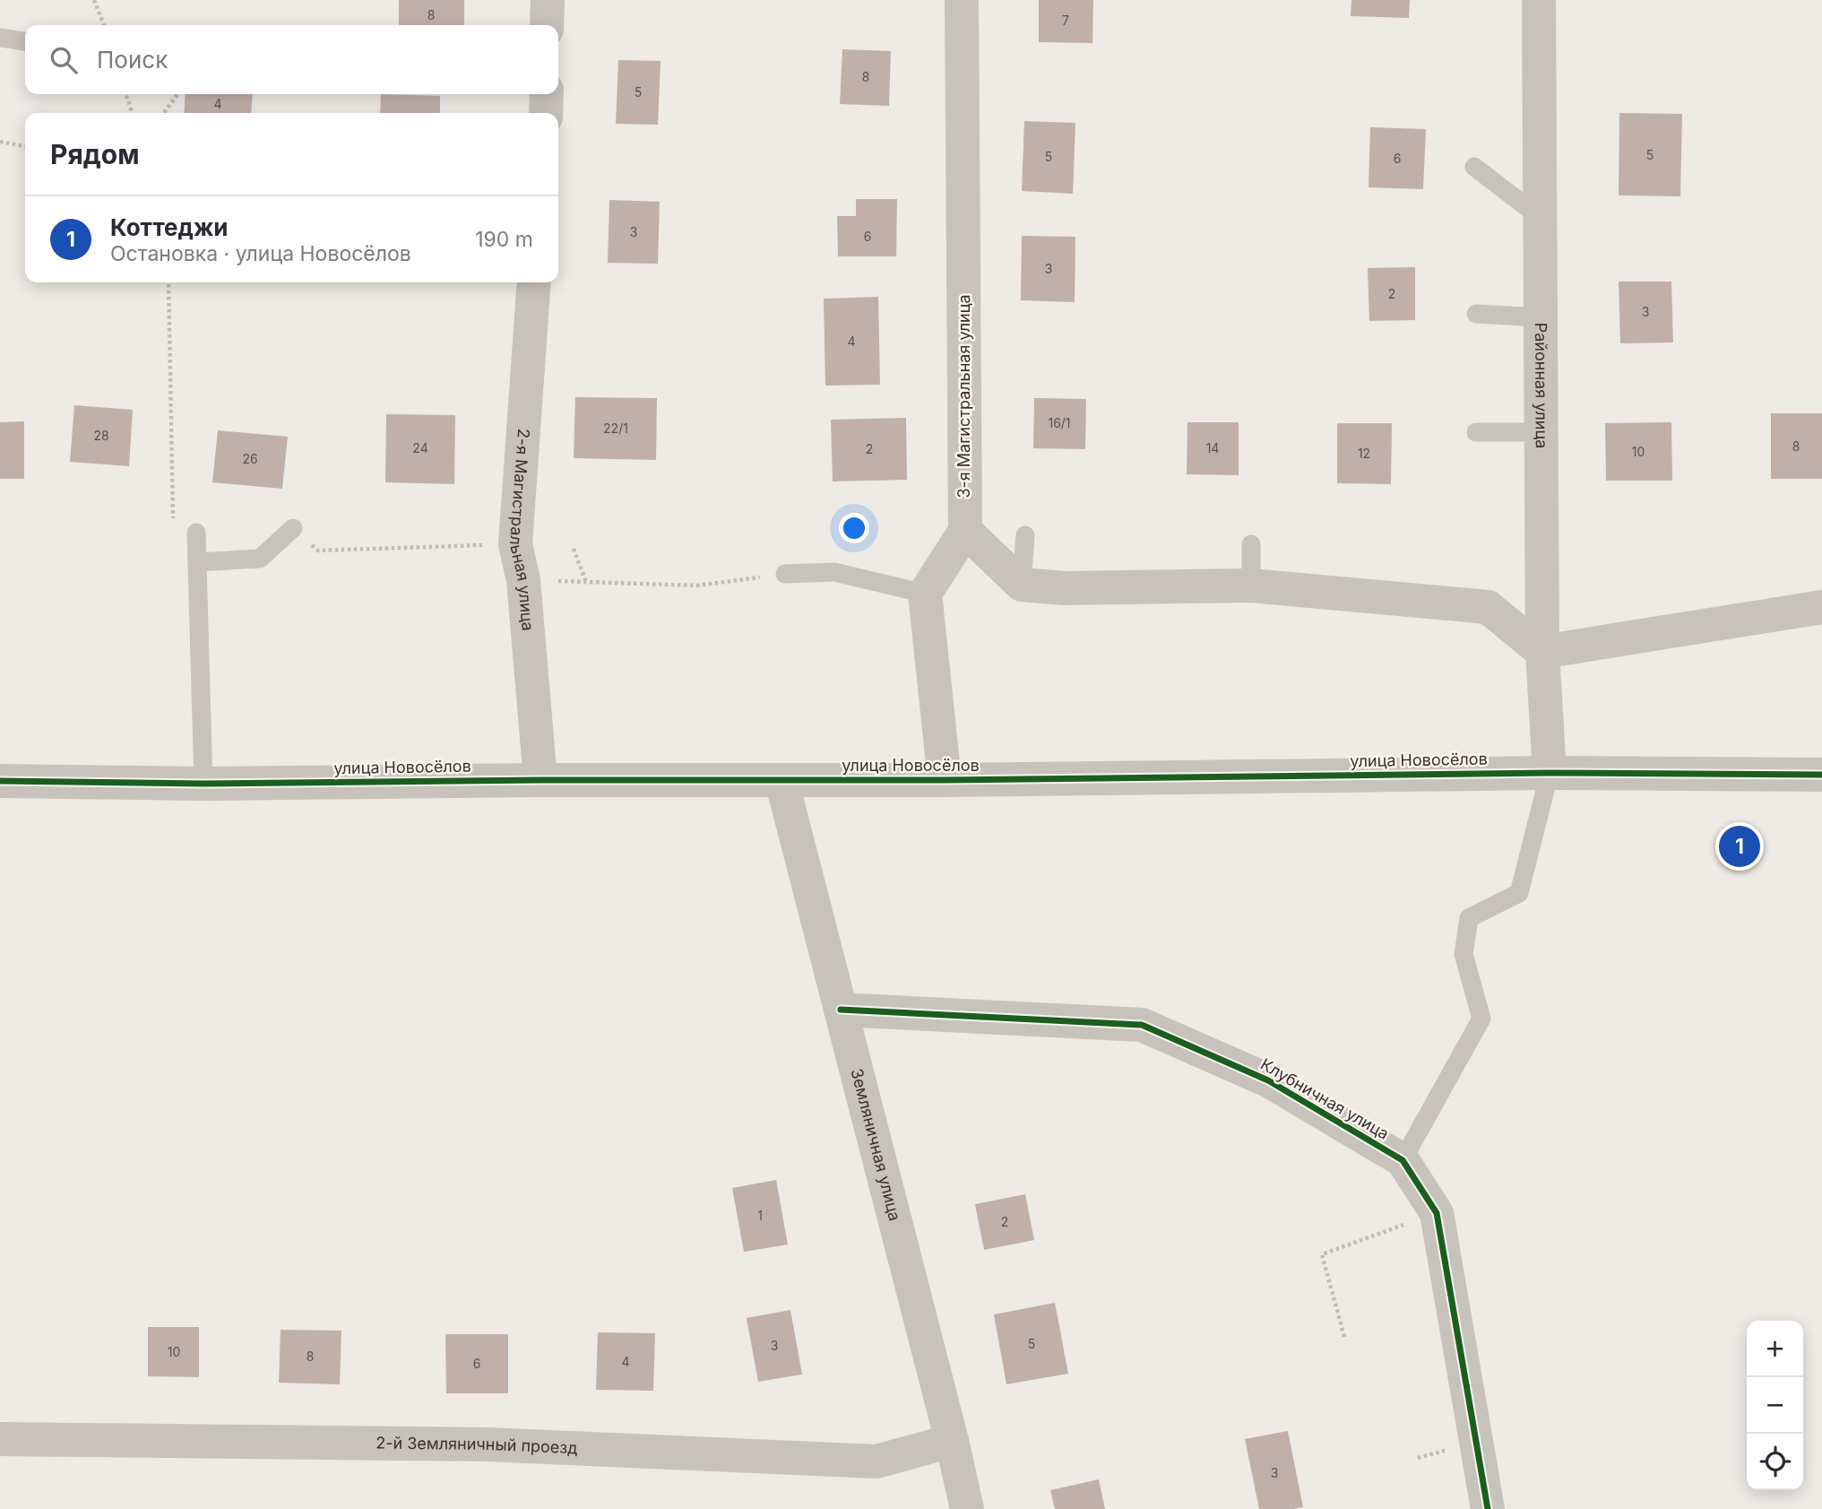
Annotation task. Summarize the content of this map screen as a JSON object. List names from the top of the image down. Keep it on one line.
{"streets":{"street":["Районная улица","3-я Магистральная улица","2-я Магистральная улица","улица Новосёлов","Клубничная улица","Земляничная улица","2-й Земляничный проезд"]},"crossings":[["Районная улица","улица Новосёлов"],["2-я Магистральная улица","улица Новосёлов"],["улица Новосёлов","Земляничная улица"],["Клубничная улица","Земляничная улица"],["Земляничная улица","2-й Земляничный проезд"]],"house_numbers":["8","7","8","5","4","5","5","6","3","6","3","2","3","4","16/1","22/1","28","8","24","14","2","10","12","26","1","2","5","3","10","8","4","6","3"],"page":{"search":"Поиск","heading":"Рядом","list":[{"mark":"1","name":"Коттеджи","note":"Остановка · улица Новосёлов","value":"190 m"}],"pins":"1","map_buttons":["+","−"]}}
